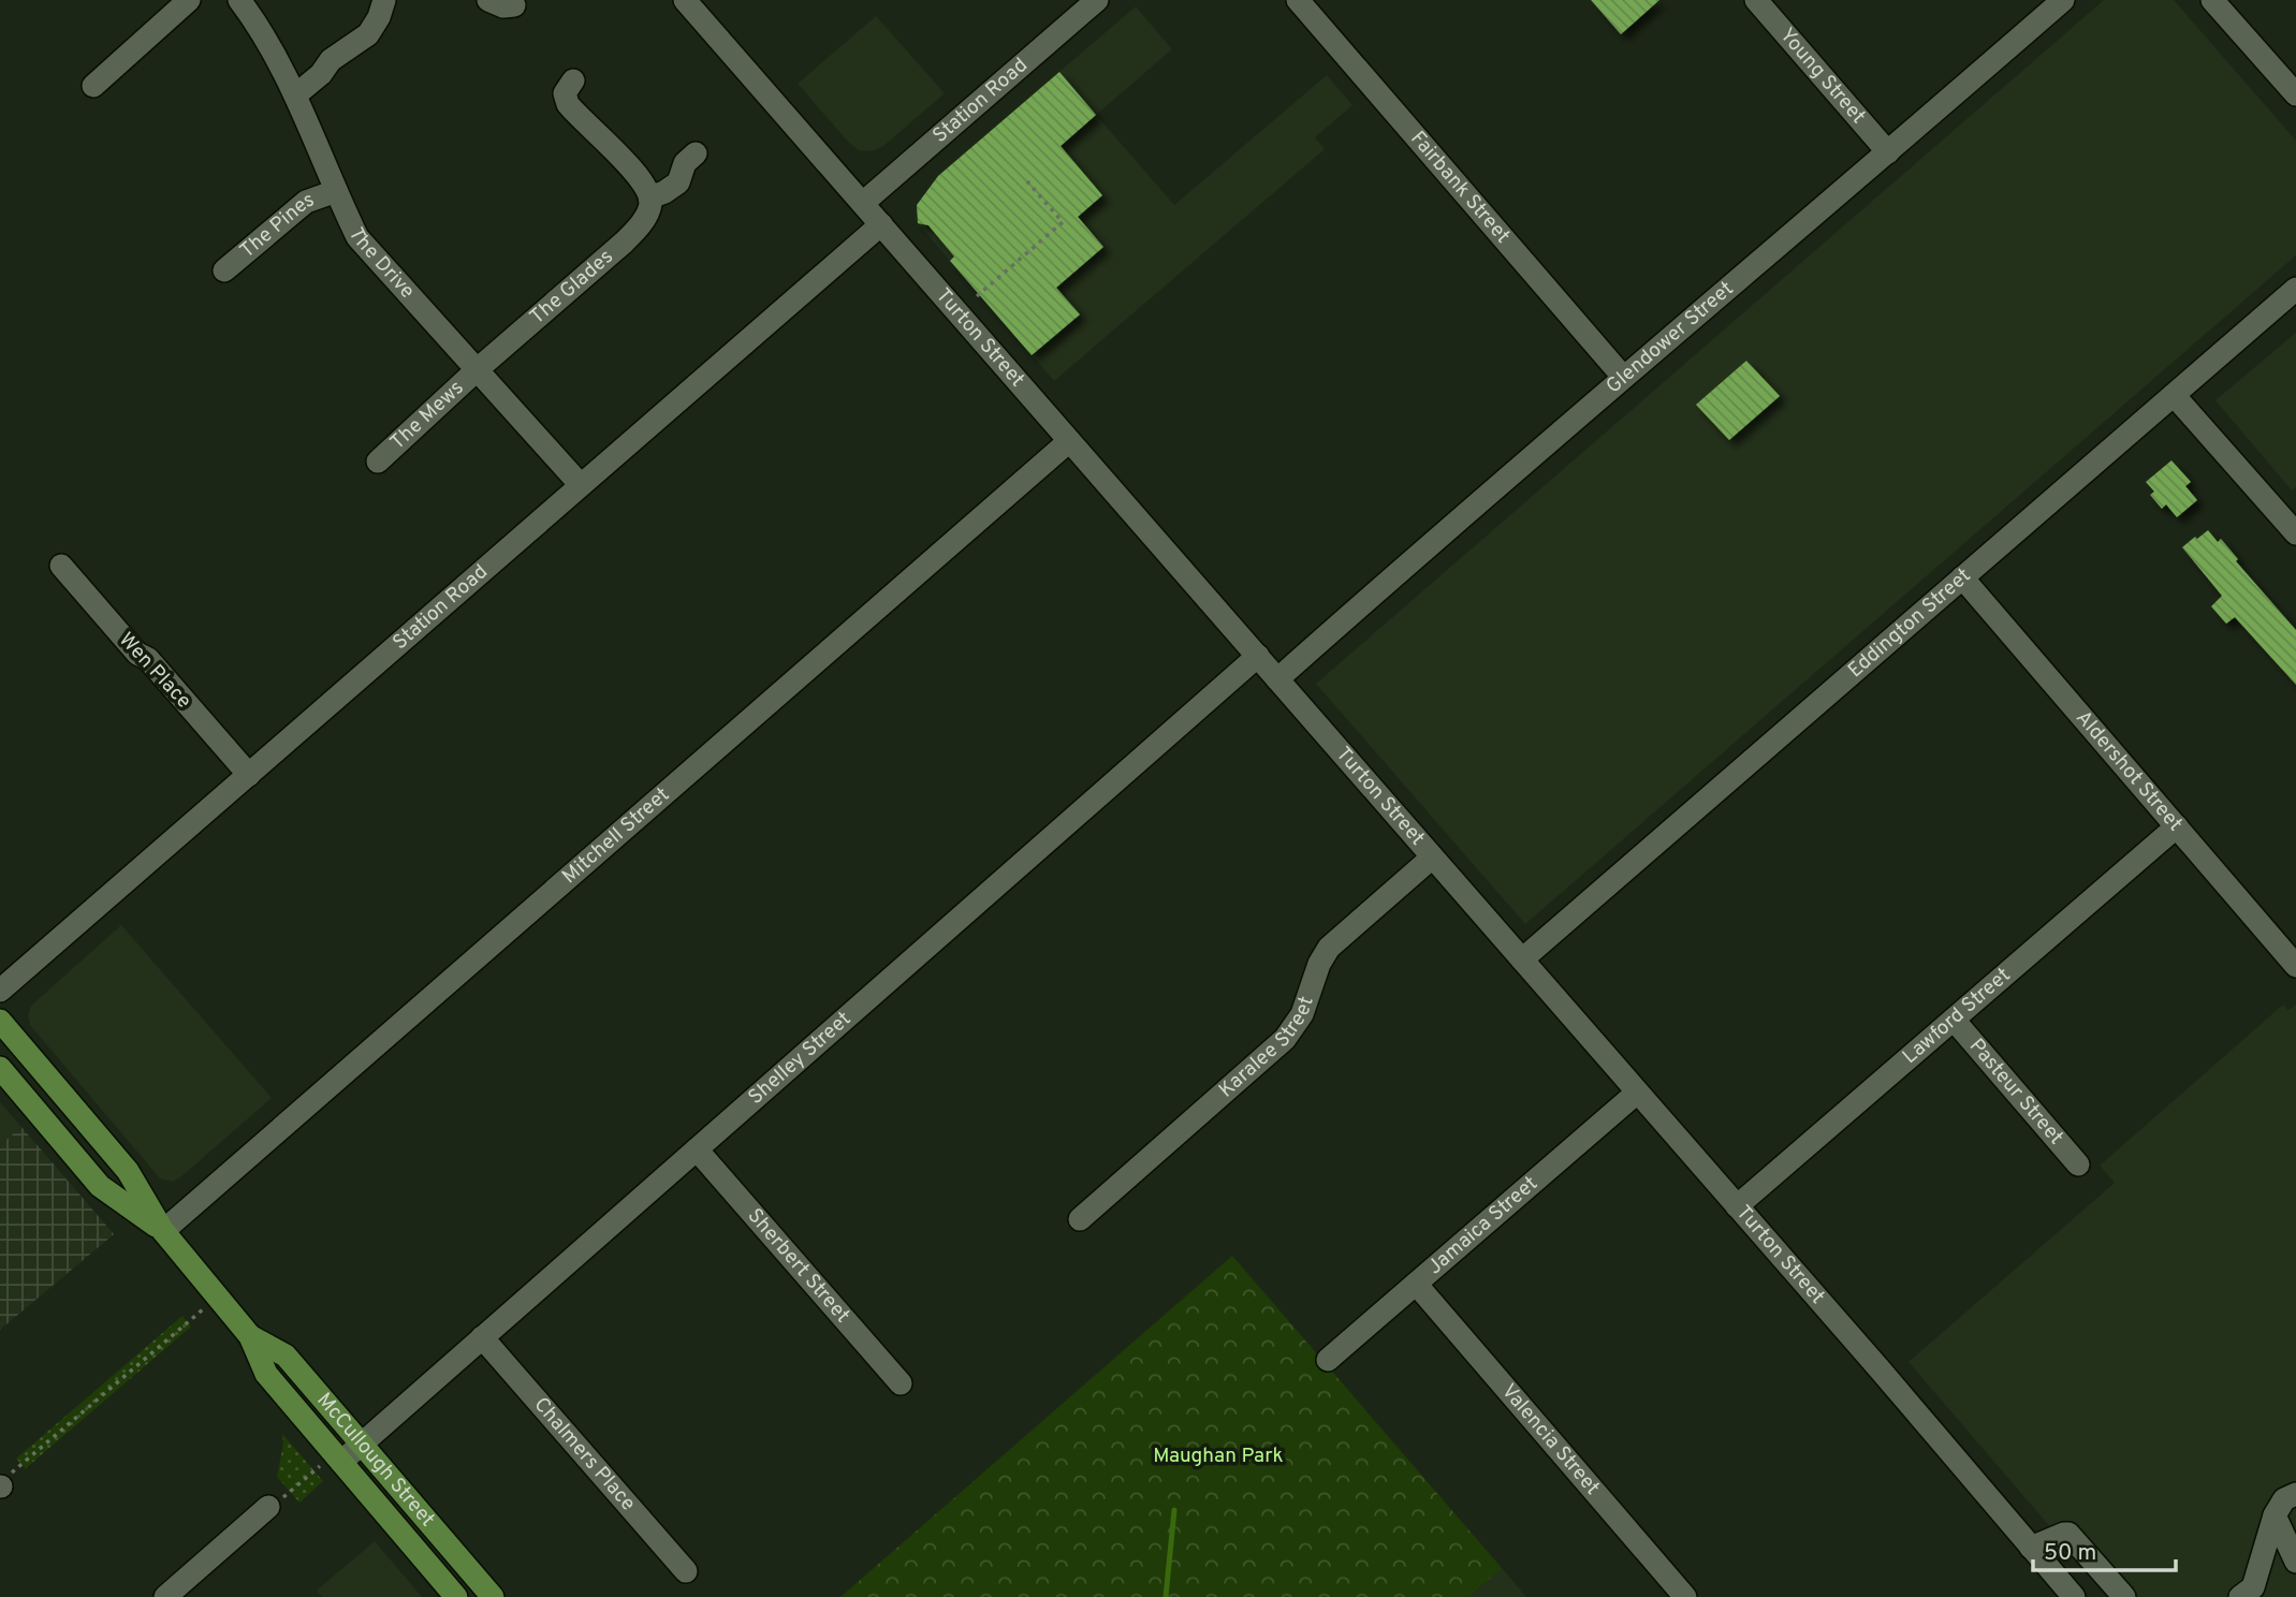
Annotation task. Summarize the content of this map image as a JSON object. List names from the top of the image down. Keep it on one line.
{"streets":{"main road":["McCullough Street"],"street":["Young Street","Station Road","Fairbank Street","The Pines","The Drive","The Glades","Turton Street","Glendower Street","The Mews","Eddington Street","Wen Place","Aldershot Street","Mitchell Street","Lawford Street","Karalee Street","Shelley Street","Pasteur Street","Jamaica Street","Sherbert Street","Valencia Street","Chalmers Place"]},"crossings":[["Young Street","Glendower Street"],["Station Road","The Drive"],["Station Road","Turton Street"],["Station Road","Wen Place"],["Fairbank Street","Glendower Street"],["The Pines","The Drive"],["The Drive","The Glades"],["The Drive","The Mews"],["The Glades","The Mews"],["Turton Street","Glendower Street"],["Turton Street","Eddington Street"],["Turton Street","Mitchell Street"],["Turton Street","Lawford Street"],["Turton Street","Karalee Street"],["Turton Street","Shelley Street"],["Turton Street","Jamaica Street"],["Eddington Street","Aldershot Street"],["Aldershot Street","Lawford Street"],["Mitchell Street","McCullough Street"],["Lawford Street","Pasteur Street"],["Shelley Street","Sherbert Street"],["Shelley Street","Chalmers Place"],["Shelley Street","McCullough Street"],["Jamaica Street","Valencia Street"]],"parks":["Maughan Park"],"scale_bar":"50 m"}
